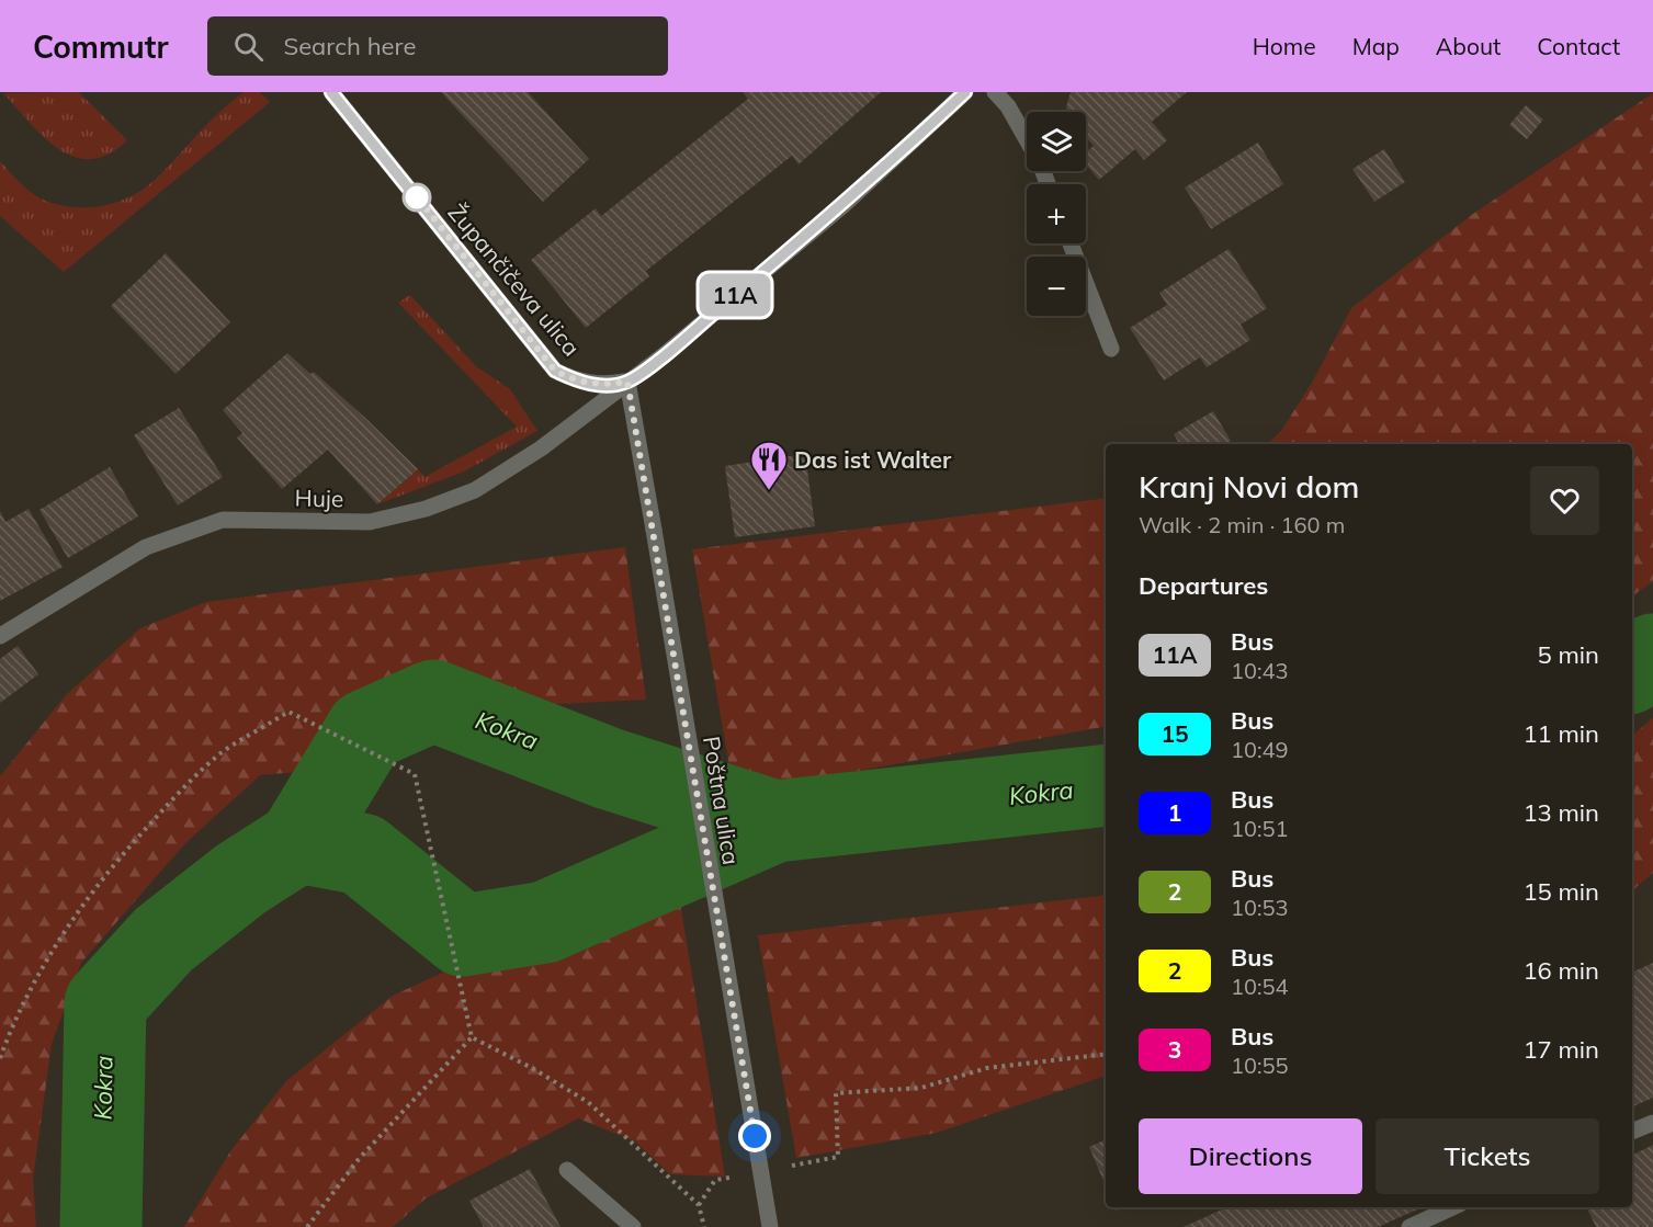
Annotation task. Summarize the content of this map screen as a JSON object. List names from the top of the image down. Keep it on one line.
{"streets":{"street":["Župančičeva ulica","Huje","Poštna ulica"]},"crossings":[["Župančičeva ulica","Huje"],["Župančičeva ulica","Poštna ulica"],["Huje","Poštna ulica"]],"water":["Kokra"],"places":{"restaurant":["Das ist Walter"]},"lines":["bus line 11A"],"page":{"header":"Commutr","search":"Search here","nav":["Home","Map","About","Contact"],"on_map":"11A","map_buttons":["+","−"],"heading":[["Kranj Novi dom","Walk · 2 min · 160 m"],"Departures"],"list":[{"mark":"11A","name":"Bus","note":"10:43","value":"5 min"},{"mark":"15","name":"Bus","note":"10:49","value":"11 min"},{"mark":"1","name":"Bus","note":"10:51","value":"13 min"},{"mark":"2","name":"Bus","note":"10:53","value":"15 min"},{"mark":"2","name":"Bus","note":"10:54","value":"16 min"},{"mark":"3","name":"Bus","note":"10:55","value":"17 min"}],"buttons":["Directions","Tickets"]}}
